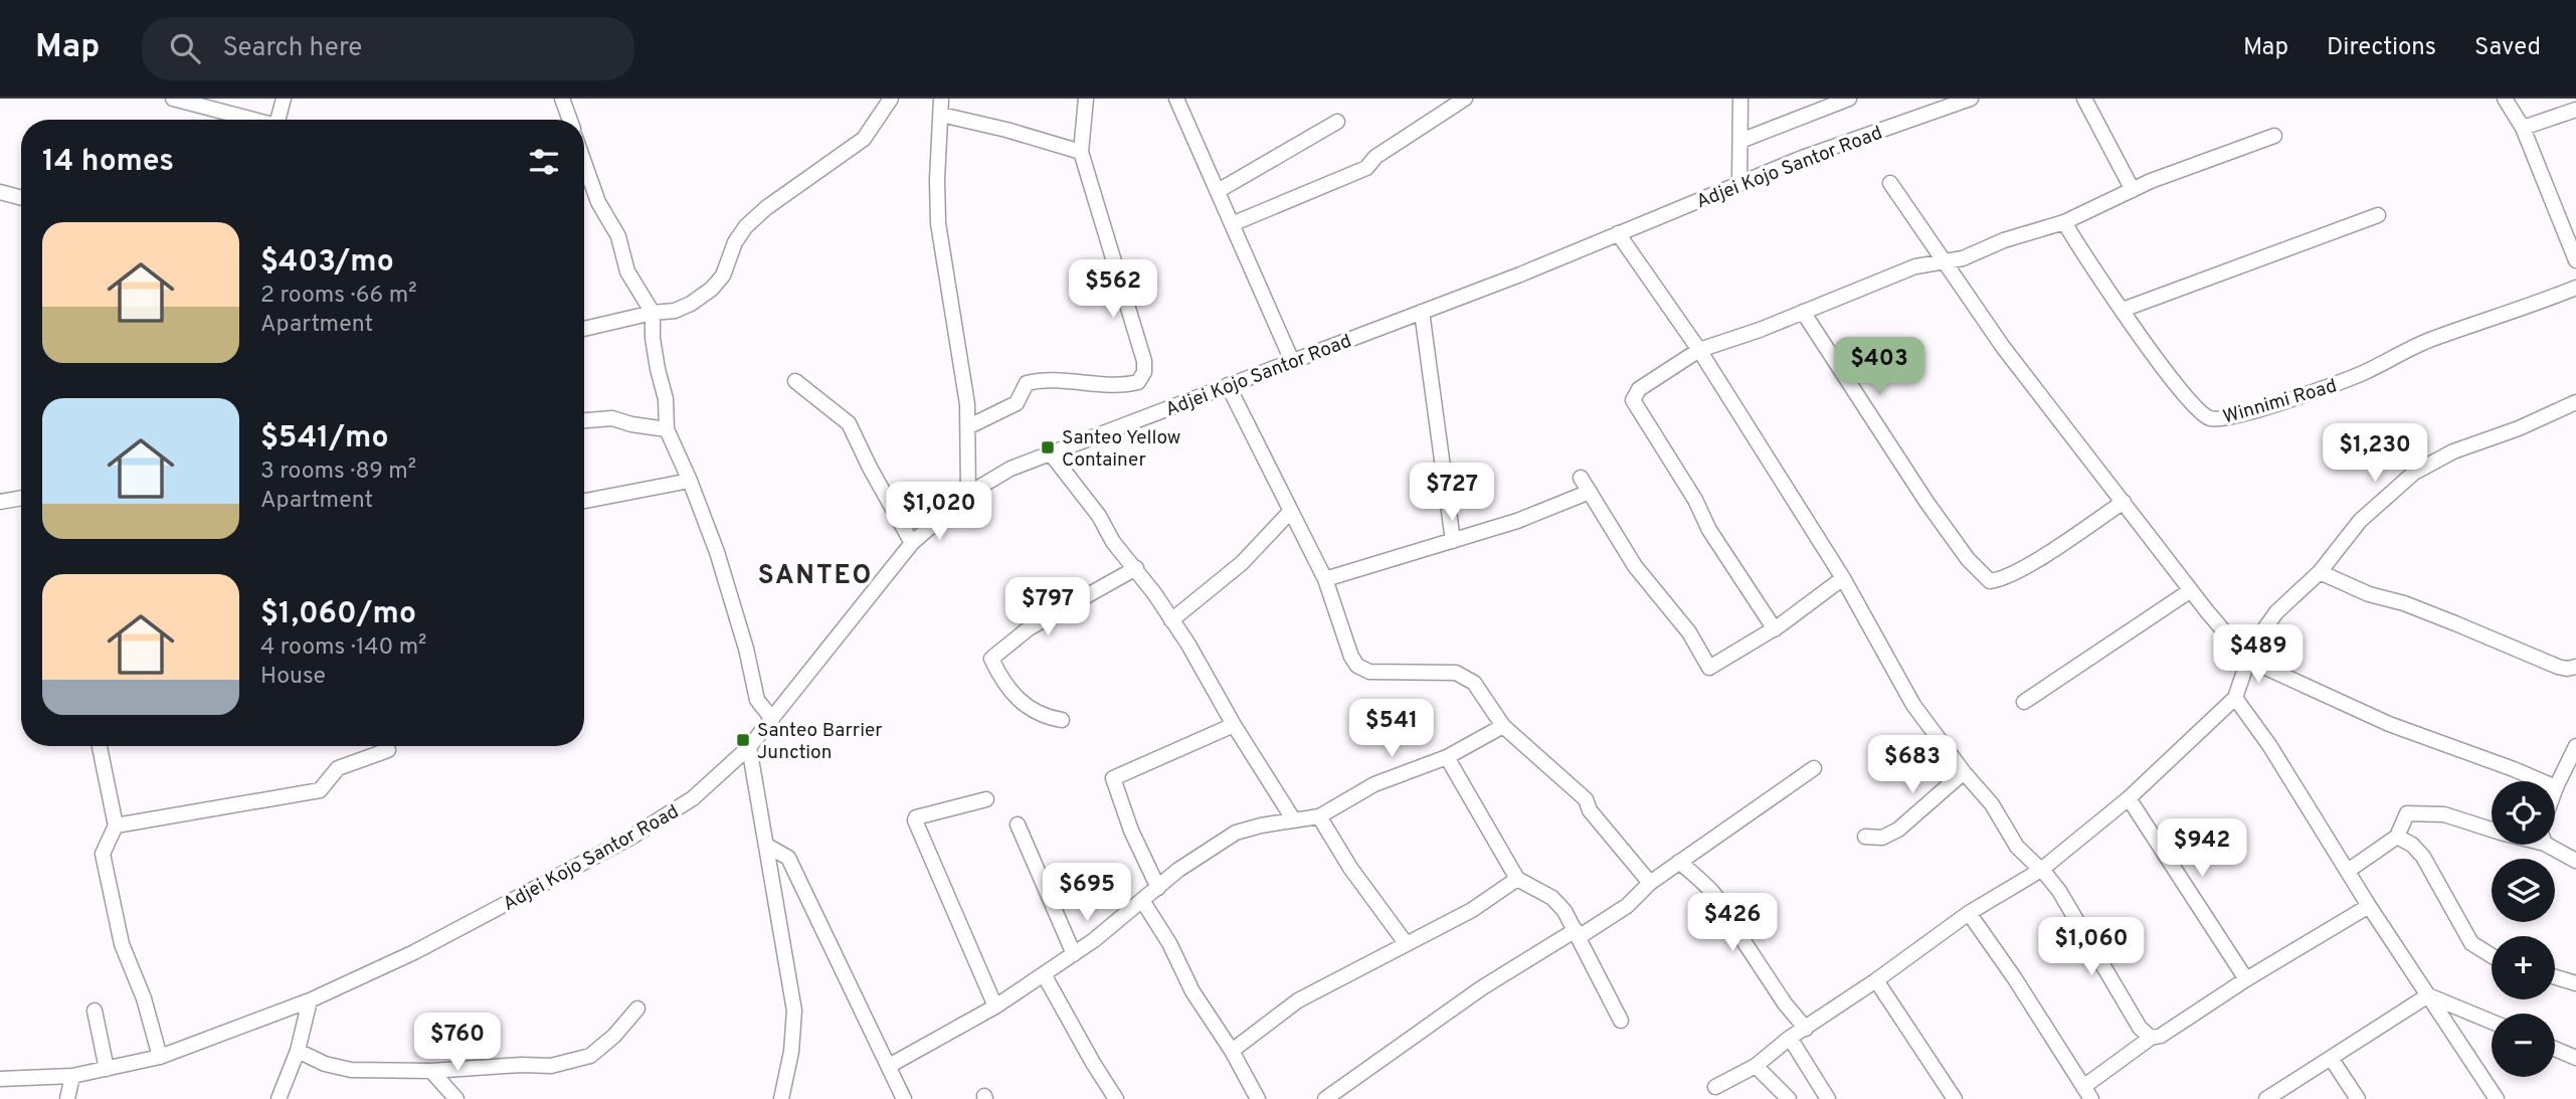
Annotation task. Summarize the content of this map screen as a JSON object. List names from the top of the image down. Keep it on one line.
{"streets":{"street":["Adjei Kojo Santor Road","Winnimi Road"]},"districts":["SANTEO"],"places":{"transit":["Santeo Yellow Container","Santeo Barrier Junction"]},"page":{"header":"Map","search":"Search here","nav":["Map","Directions","Saved"],"heading":"14 homes","list":[{"name":"$403/mo","note":"2 rooms · 66 m² · Apartment"},{"name":"$541/mo","note":"3 rooms · 89 m² · Apartment"},{"name":"$1,060/mo","note":"4 rooms · 140 m² · House"}],"price":["$562","$403","$1,230","$727","$1,020","$797","$489","$541","$683","$942","$695","$426","$1,060","$760"],"map_buttons":["+","−"]}}
